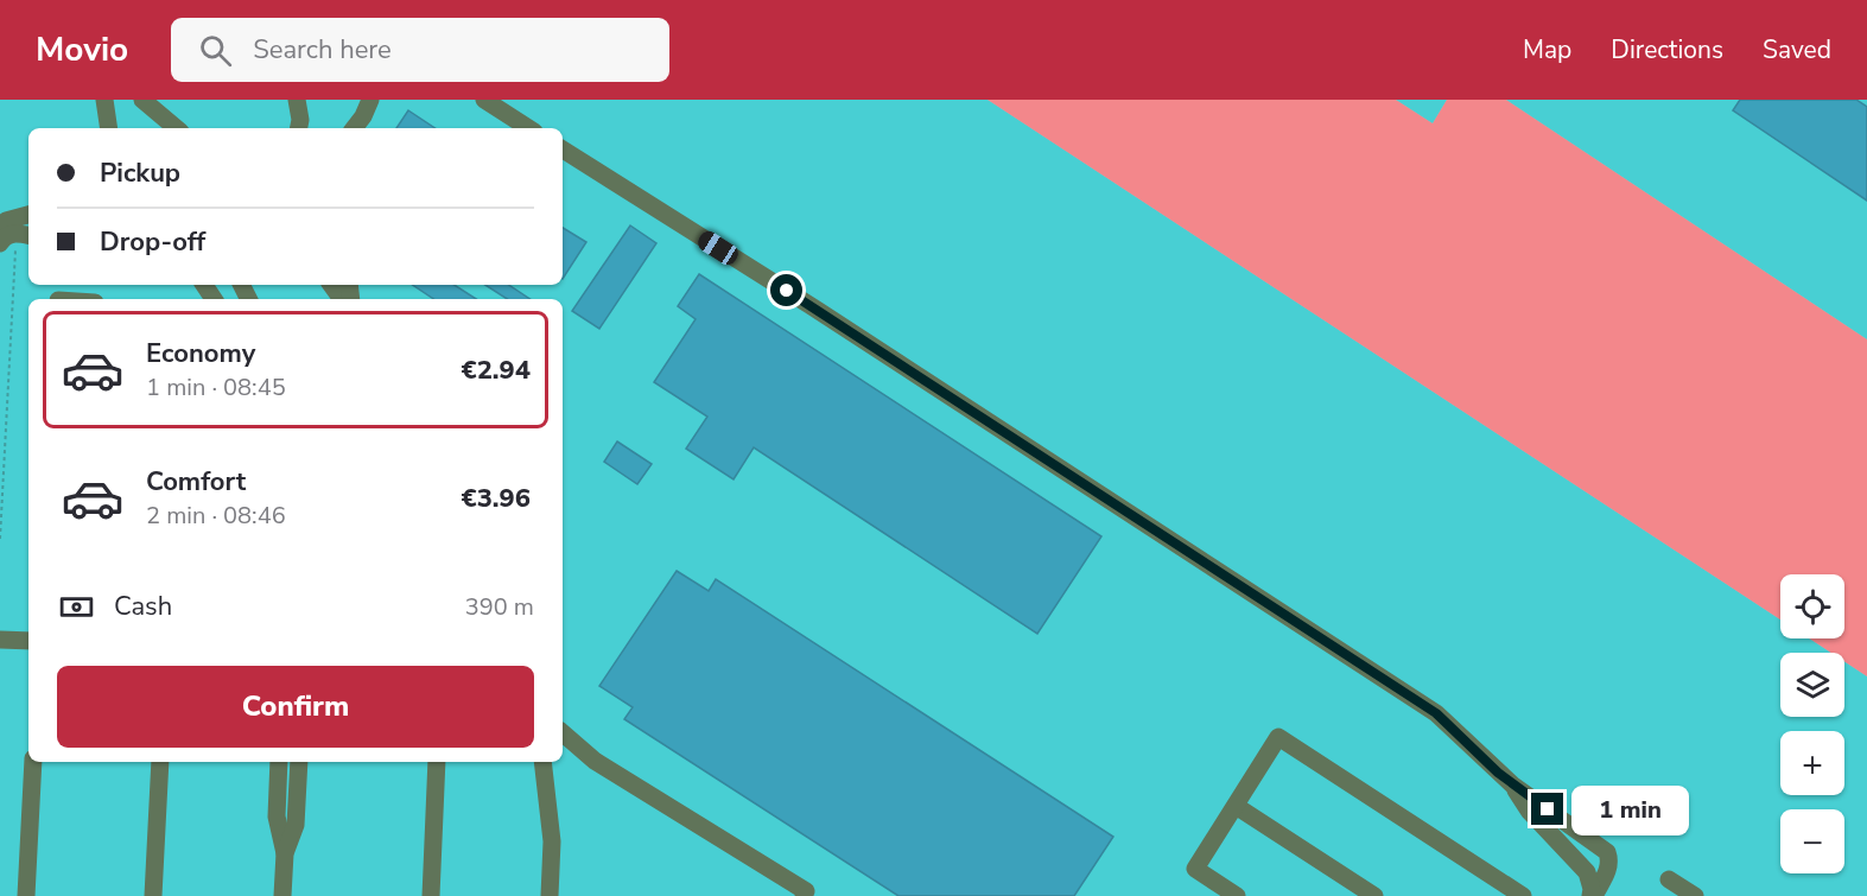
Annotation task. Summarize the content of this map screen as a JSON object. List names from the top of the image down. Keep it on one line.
{"page":{"header":"Movio","search":"Search here","nav":["Map","Directions","Saved"],"banner":["Pickup","Drop-off"],"list":[{"name":"Economy","note":"1 min · 08:45","value":"€2.94"},{"name":"Comfort","note":"2 min · 08:46","value":"€3.96"}],"pay":["Cash","390 m"],"map_buttons":["+","−"],"buttons":"Confirm","bubble":"1 min"}}
